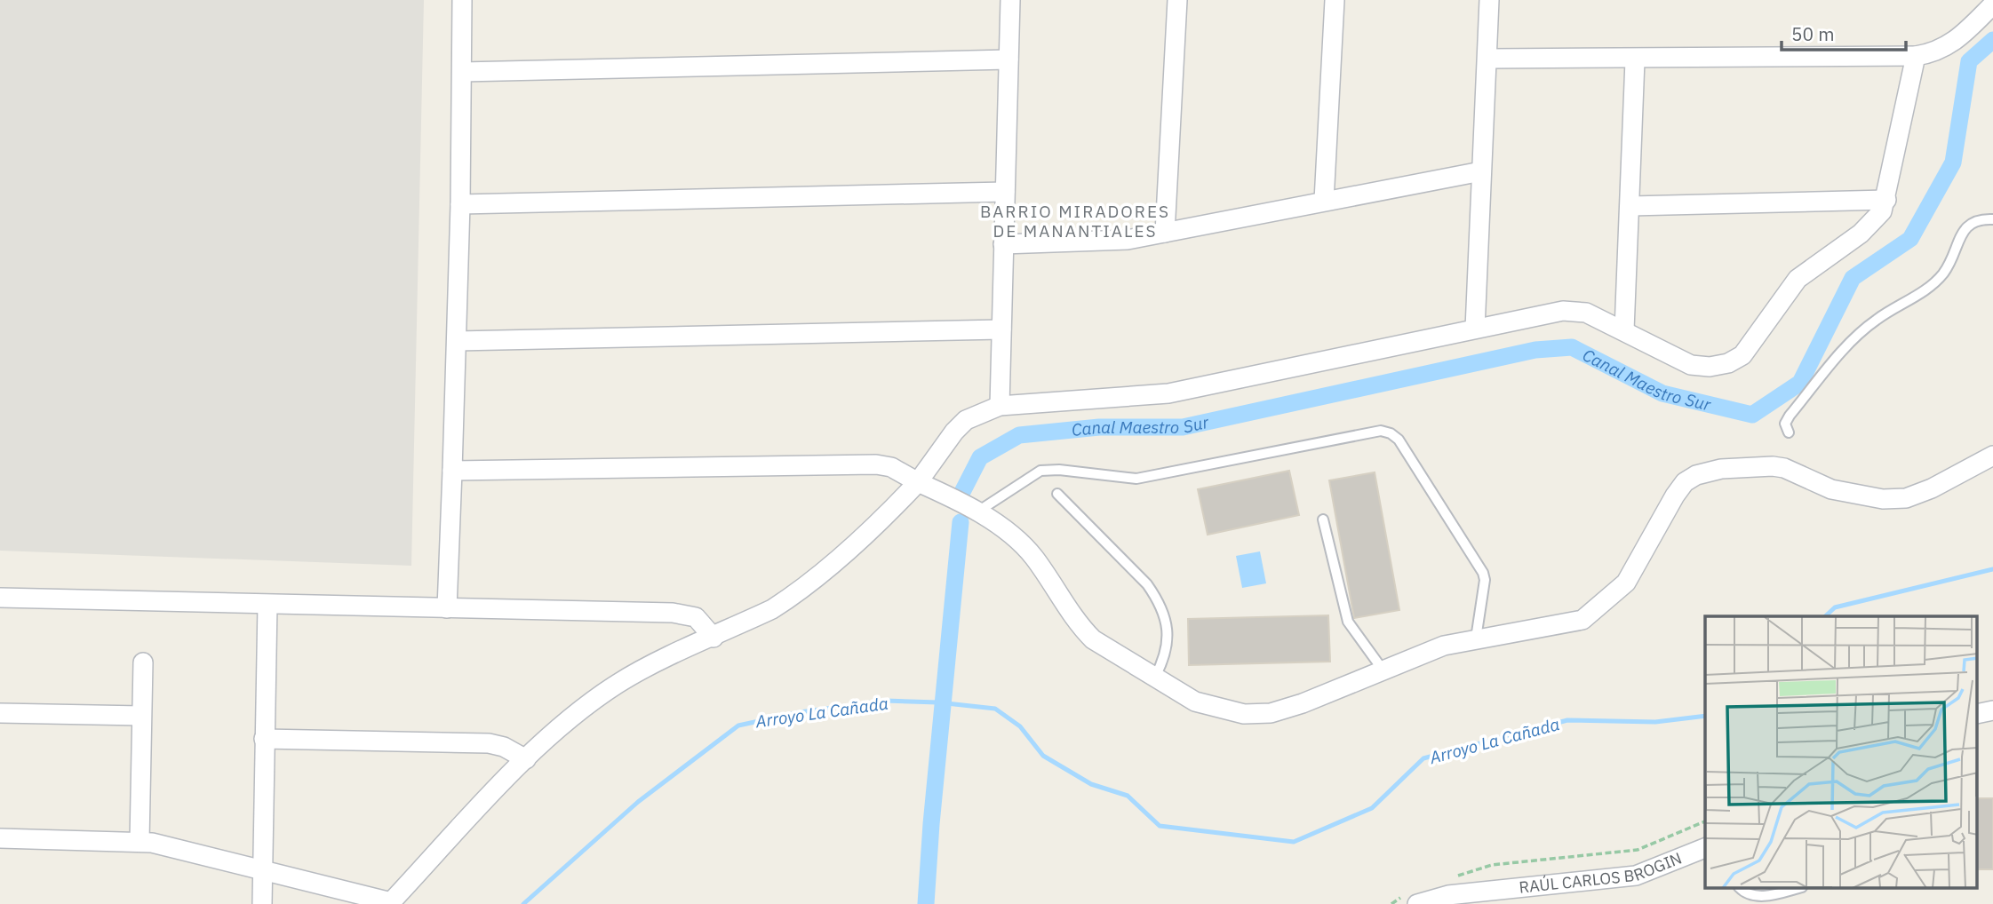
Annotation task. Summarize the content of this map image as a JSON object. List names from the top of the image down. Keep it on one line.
{"streets":{"street":["RAÚL CARLOS BROGIN"]},"districts":["BARRIO MIRADORES DE MANANTIALES"],"water":["Canal Maestro Sur","Arroyo La Cañada"],"scale_bar":"50 m"}
